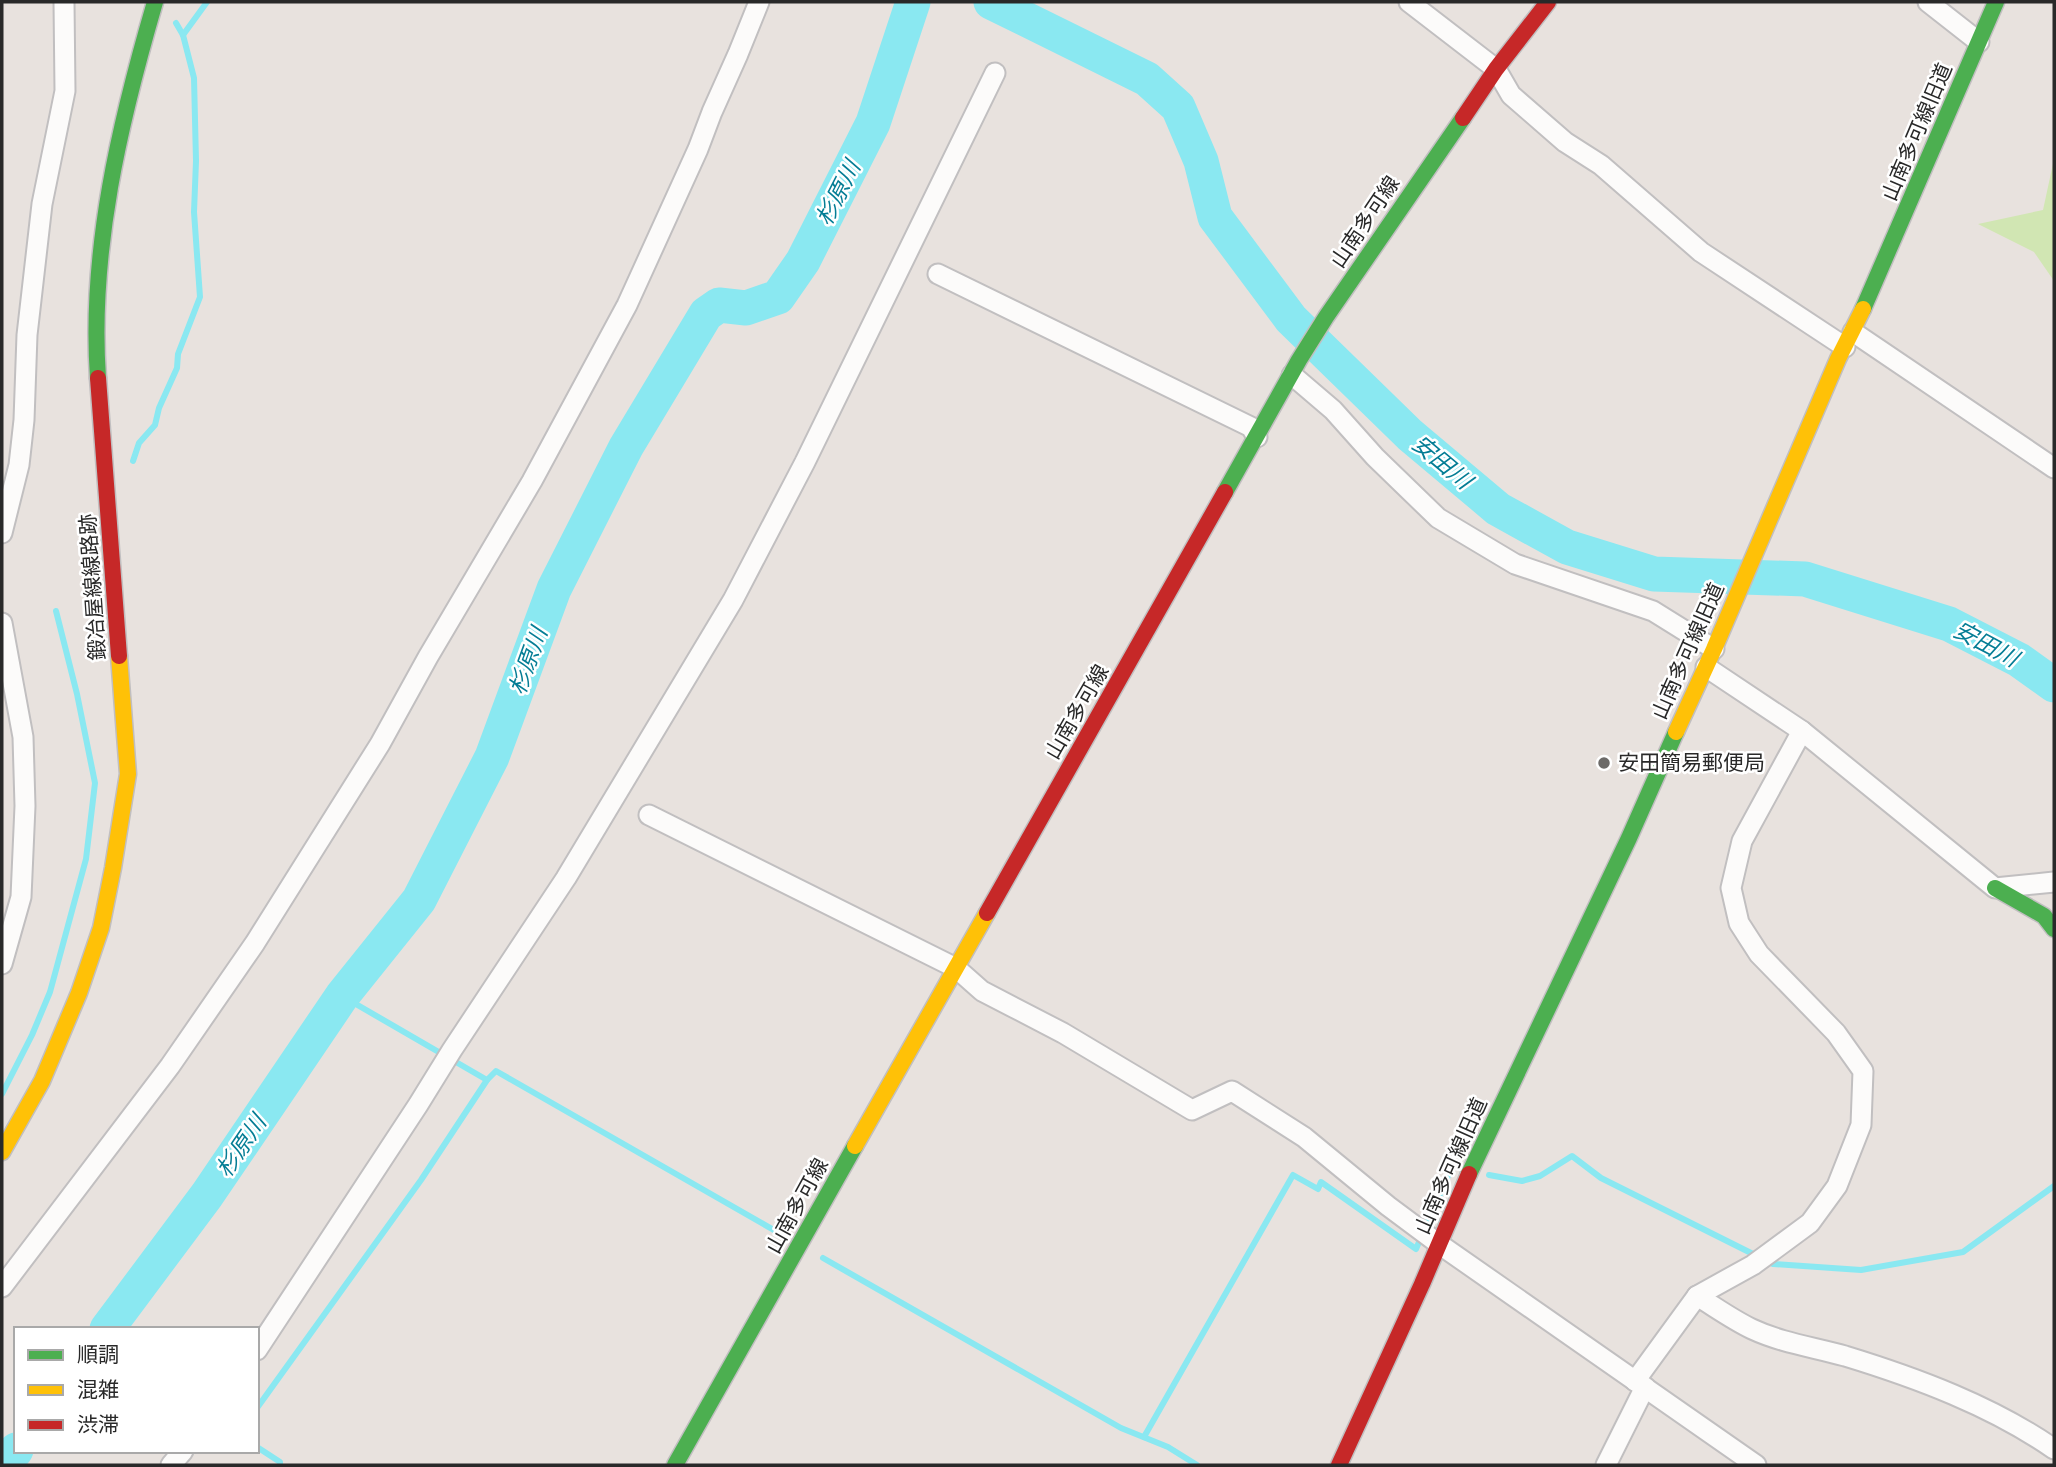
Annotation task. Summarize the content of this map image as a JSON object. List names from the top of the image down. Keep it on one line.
{"streets":{"street":["山南多可線旧道","山南多可線","鍛冶屋線線路跡"]},"water":["杉原川","安田川"],"places":["安田簡易郵便局"],"legend":["順調","混雑","渋滞"]}
